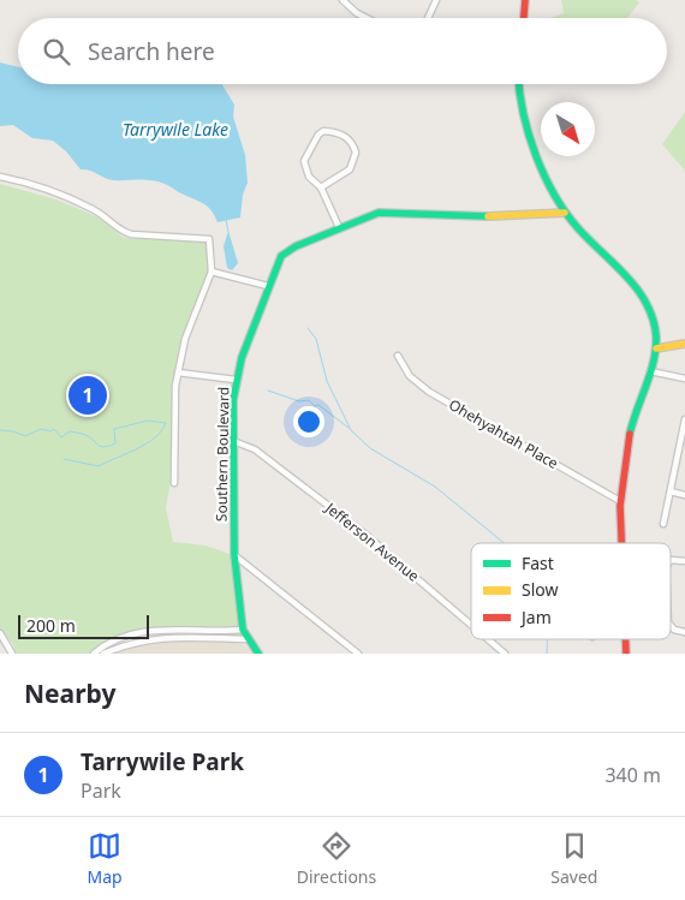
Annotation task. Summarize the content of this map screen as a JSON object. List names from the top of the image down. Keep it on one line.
{"streets":{"street":["Ohehyahtah Place","Southern Boulevard","Jefferson Avenue"]},"crossings":[["Southern Boulevard","Jefferson Avenue"]],"water":["Tarrywile Lake"],"legend":["Fast","Slow","Jam"],"scale_bar":"200 m","north":"bottom right","page":{"search":"Search here","pins":"1","scale":"200 m","heading":"Nearby","list":[{"mark":"1","name":"Tarrywile Park","note":"Park","value":"340 m"}],"nav":["Map","Directions","Saved"]}}
